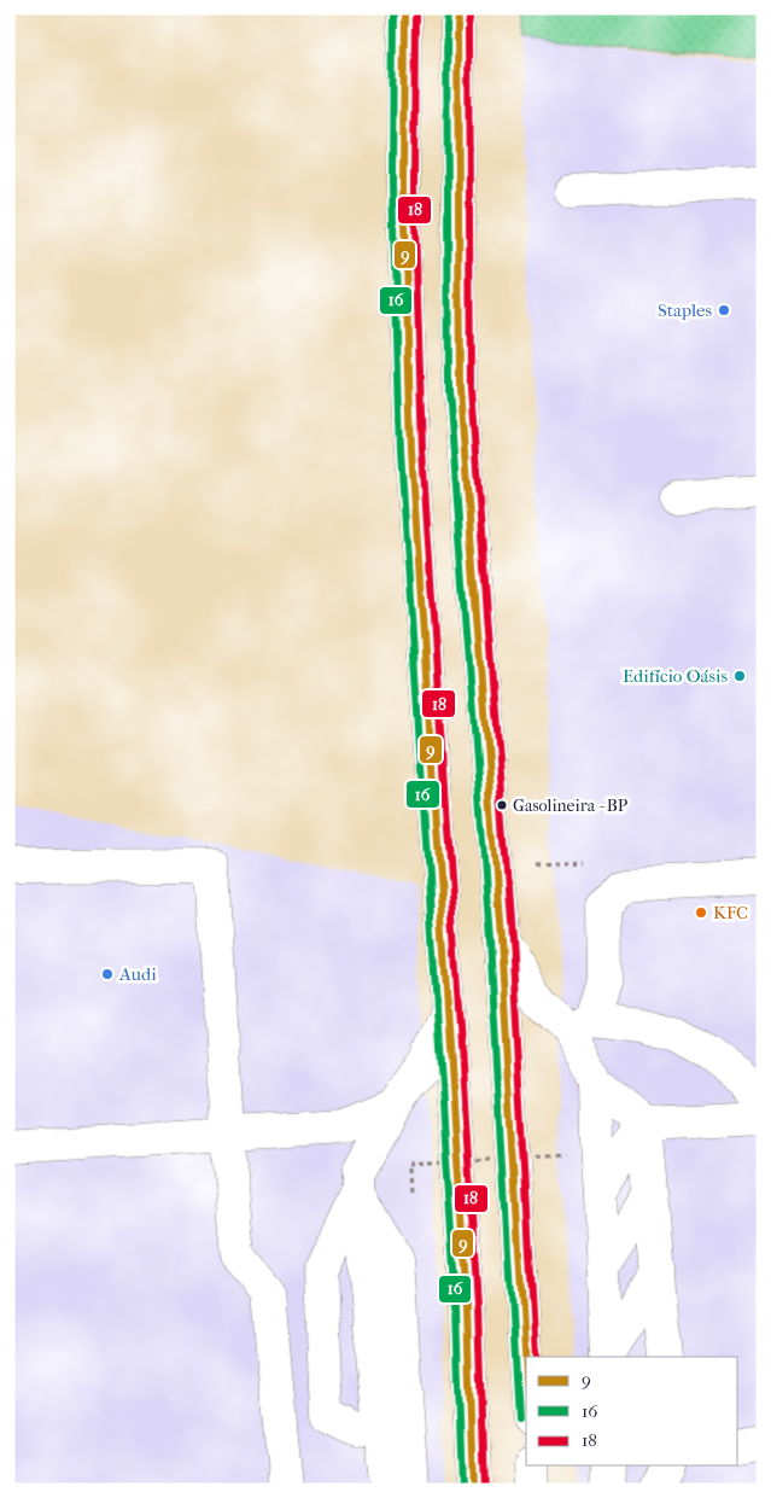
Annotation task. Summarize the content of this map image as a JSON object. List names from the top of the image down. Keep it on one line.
{"places":["Staples","Edifício Oásis","Gasolineira - BP","KFC","Audi"],"lines":["transit line 9","transit line 16","transit line 18"],"legend":["9","16","18"]}
